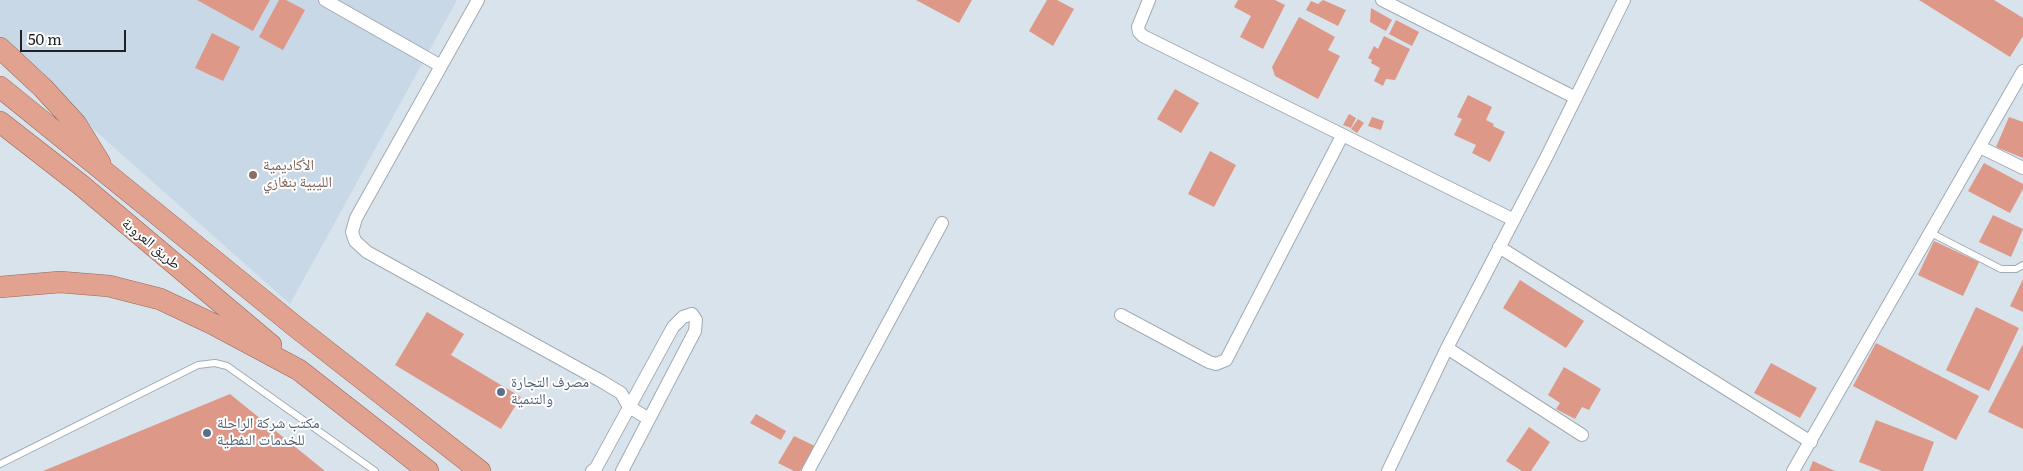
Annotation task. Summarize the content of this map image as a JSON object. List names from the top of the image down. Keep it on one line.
{"streets":{"highway":["طريق العروبة"]},"places":["الأكاديمية الليبية بنغازي","مصرف التجارة والتنمية","مكتب شركة الراحلة للخدمات النفطية"],"scale_bar":"50 m"}
